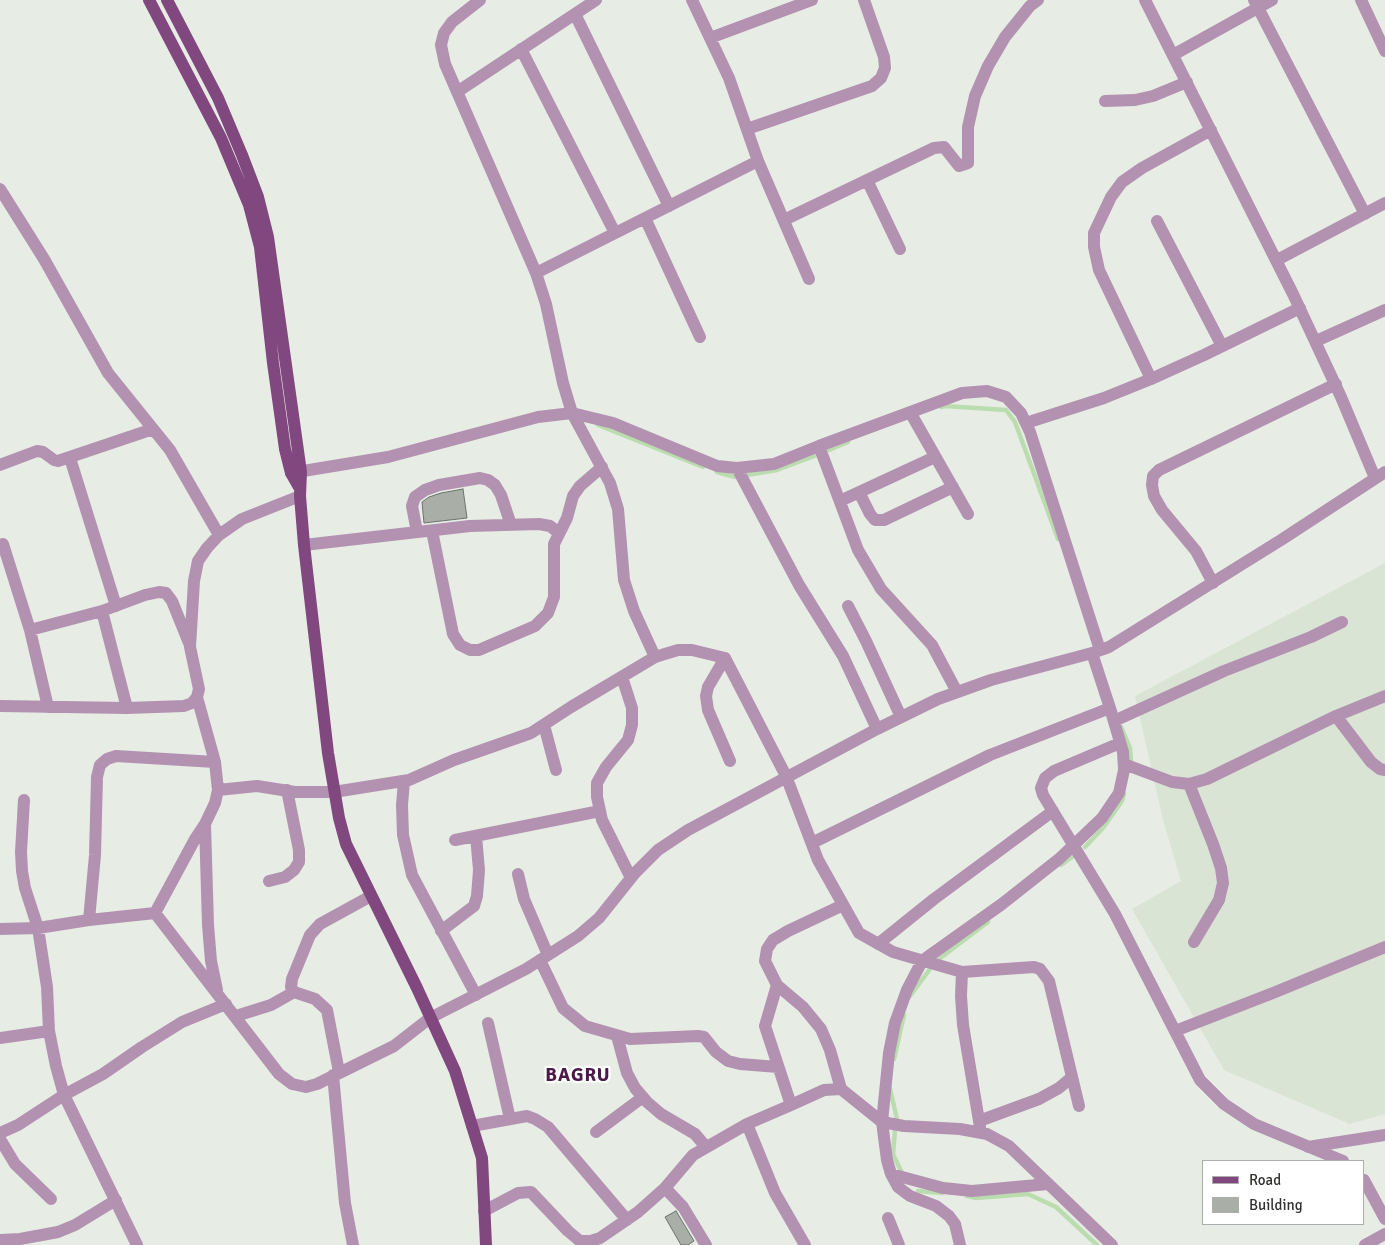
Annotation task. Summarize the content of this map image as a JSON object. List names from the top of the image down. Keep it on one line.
{"districts":["BAGRU"],"legend":["Road","Building"]}
